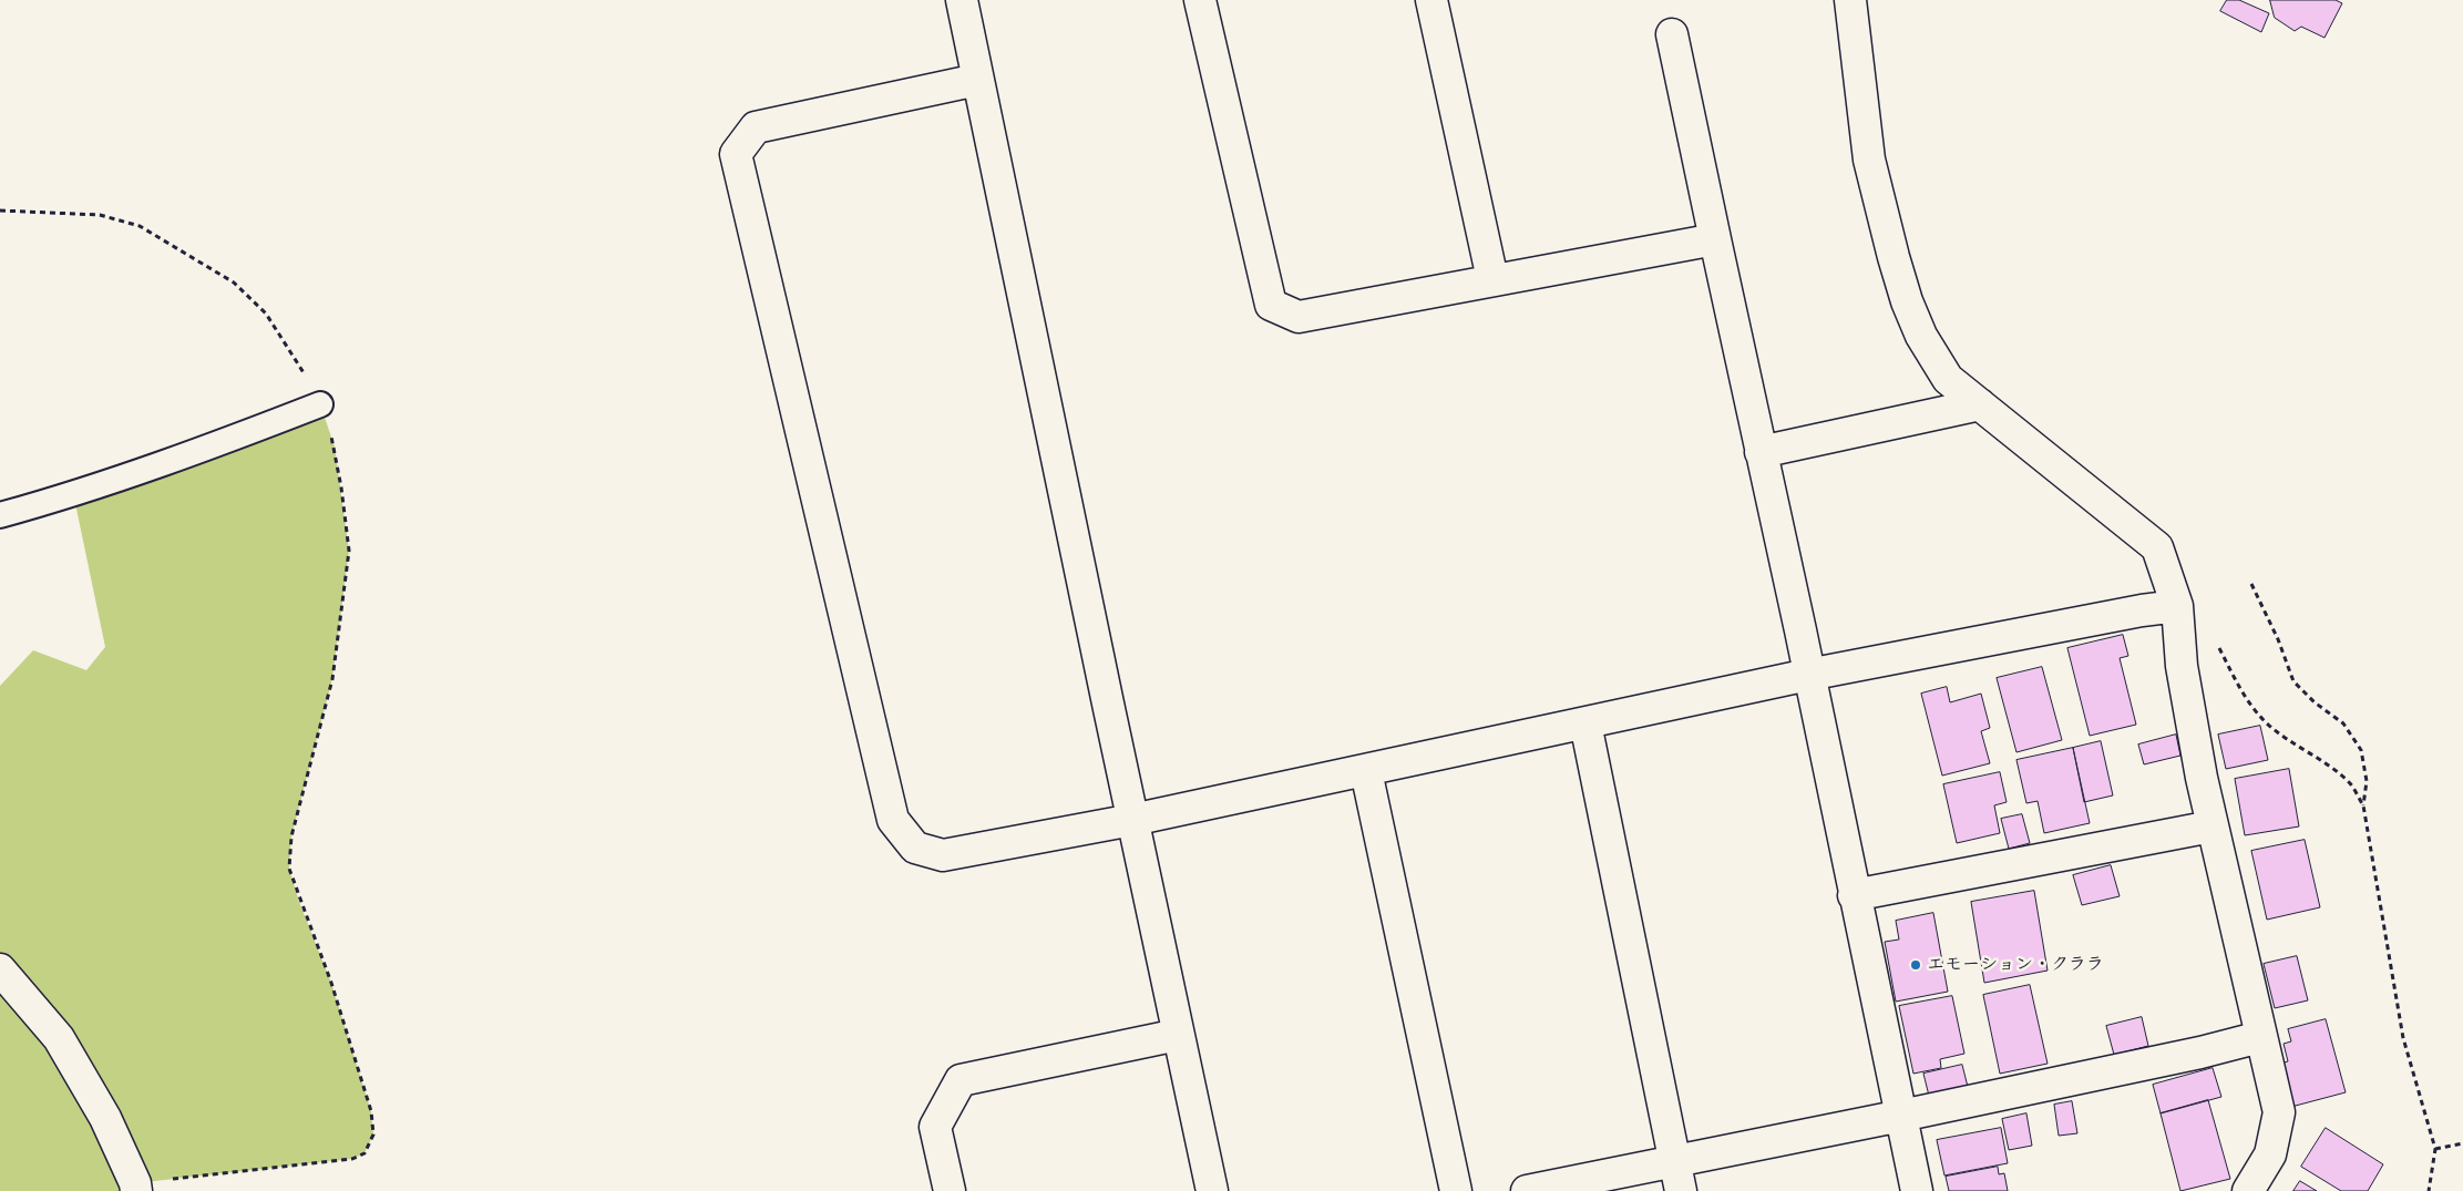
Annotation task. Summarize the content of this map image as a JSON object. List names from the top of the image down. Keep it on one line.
{"places":["エモーション・クララ"]}
